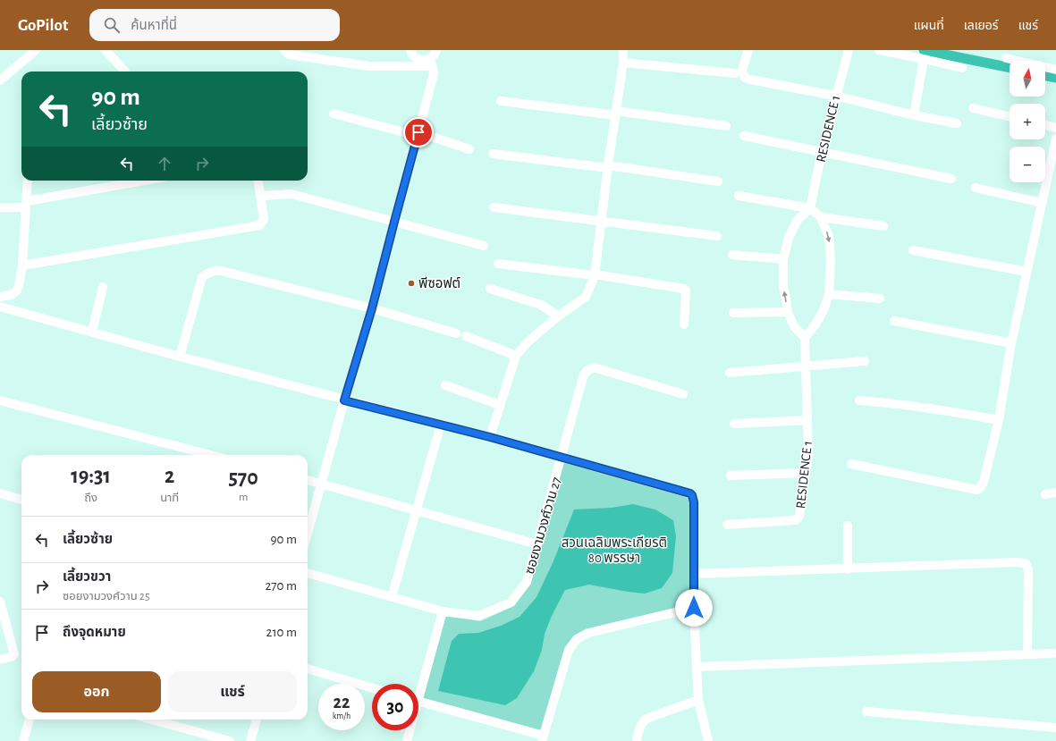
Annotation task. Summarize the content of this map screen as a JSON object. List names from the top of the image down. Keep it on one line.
{"streets":{"street":["RESIDENCE 1","ซอยงามวงศ์วาน 27"]},"parks":["สวนเฉลิมพระเกียรติ 80 พรรษา"],"places":["พีซอฟต์"],"north":"top","page":{"header":"GoPilot","search":"ค้นหาที่นี่","nav":["แผนที่","เลเยอร์","แชร์"],"map_buttons":["+","−"],"turn":["90 m","เลี้ยวซ้าย"],"eta":["19:31","ถึง","2","นาที","570","m"],"list":[{"name":"เลี้ยวซ้าย","value":"90 m"},{"name":"เลี้ยวขวา","note":"ซอยงามวงศ์วาน 25","value":"270 m"},{"name":"ถึงจุดหมาย","value":"210 m"}],"buttons":["ออก","แชร์"],"speed":"22 km/h","limit":"30"}}
